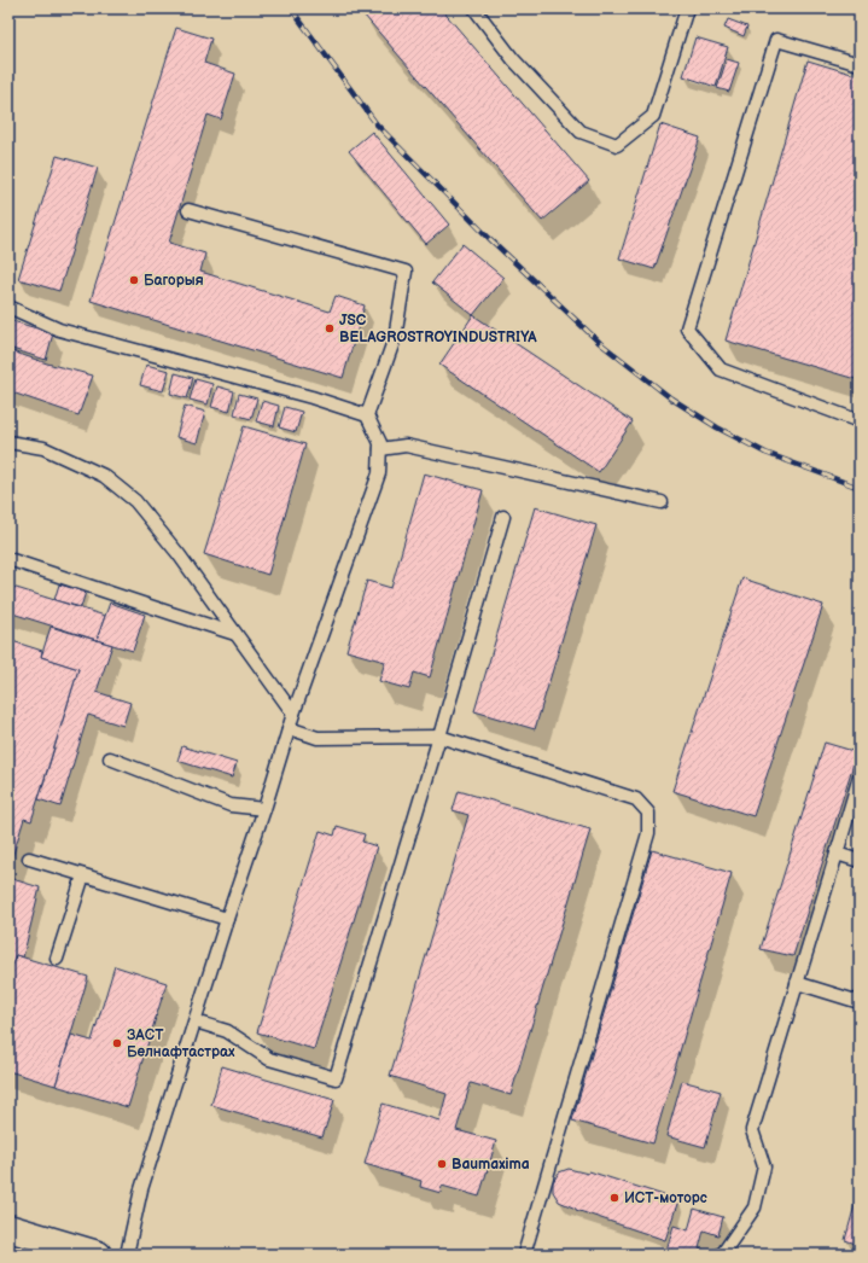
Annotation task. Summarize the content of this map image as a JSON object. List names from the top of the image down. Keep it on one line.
{"places":["Багорыя","JSC BELAGROSTROYINDUSTRIYA","ЗАСТ Белнафтастрах","Baumaxima","ИСТ-моторс"]}
